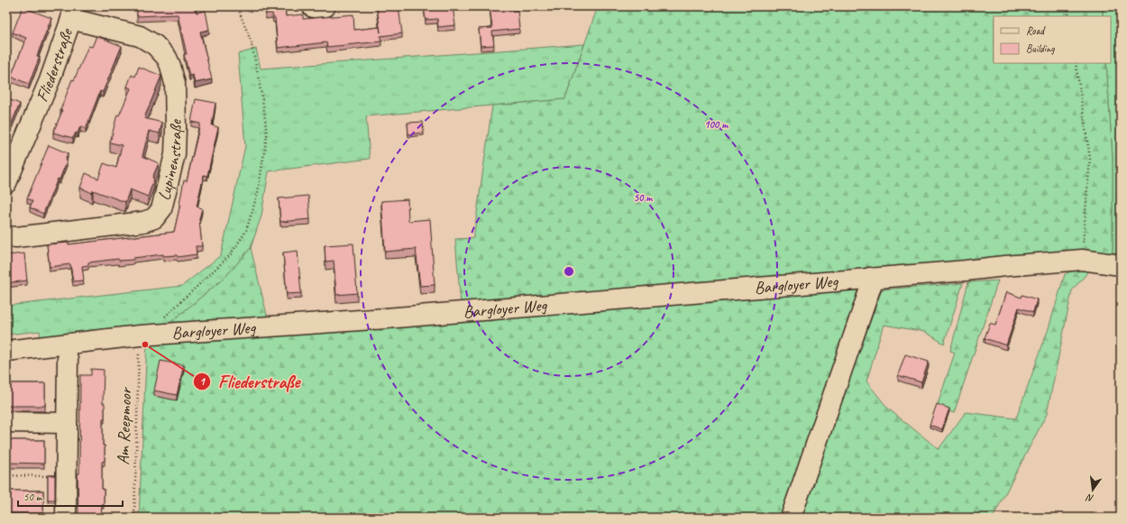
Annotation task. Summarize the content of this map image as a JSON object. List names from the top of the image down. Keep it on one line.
{"streets":{"street":["Fliederstraße","Lupinenstraße","Bargloyer Weg"],"path":["Am Reepmoor"]},"crossings":[["Fliederstraße","Lupinenstraße"],["Bargloyer Weg","Am Reepmoor"]],"places":["Fliederstraße"],"legend":["Road","Building"],"scale_bar":"50 m","north":"bottom","rings":["100 m","50 m"]}
